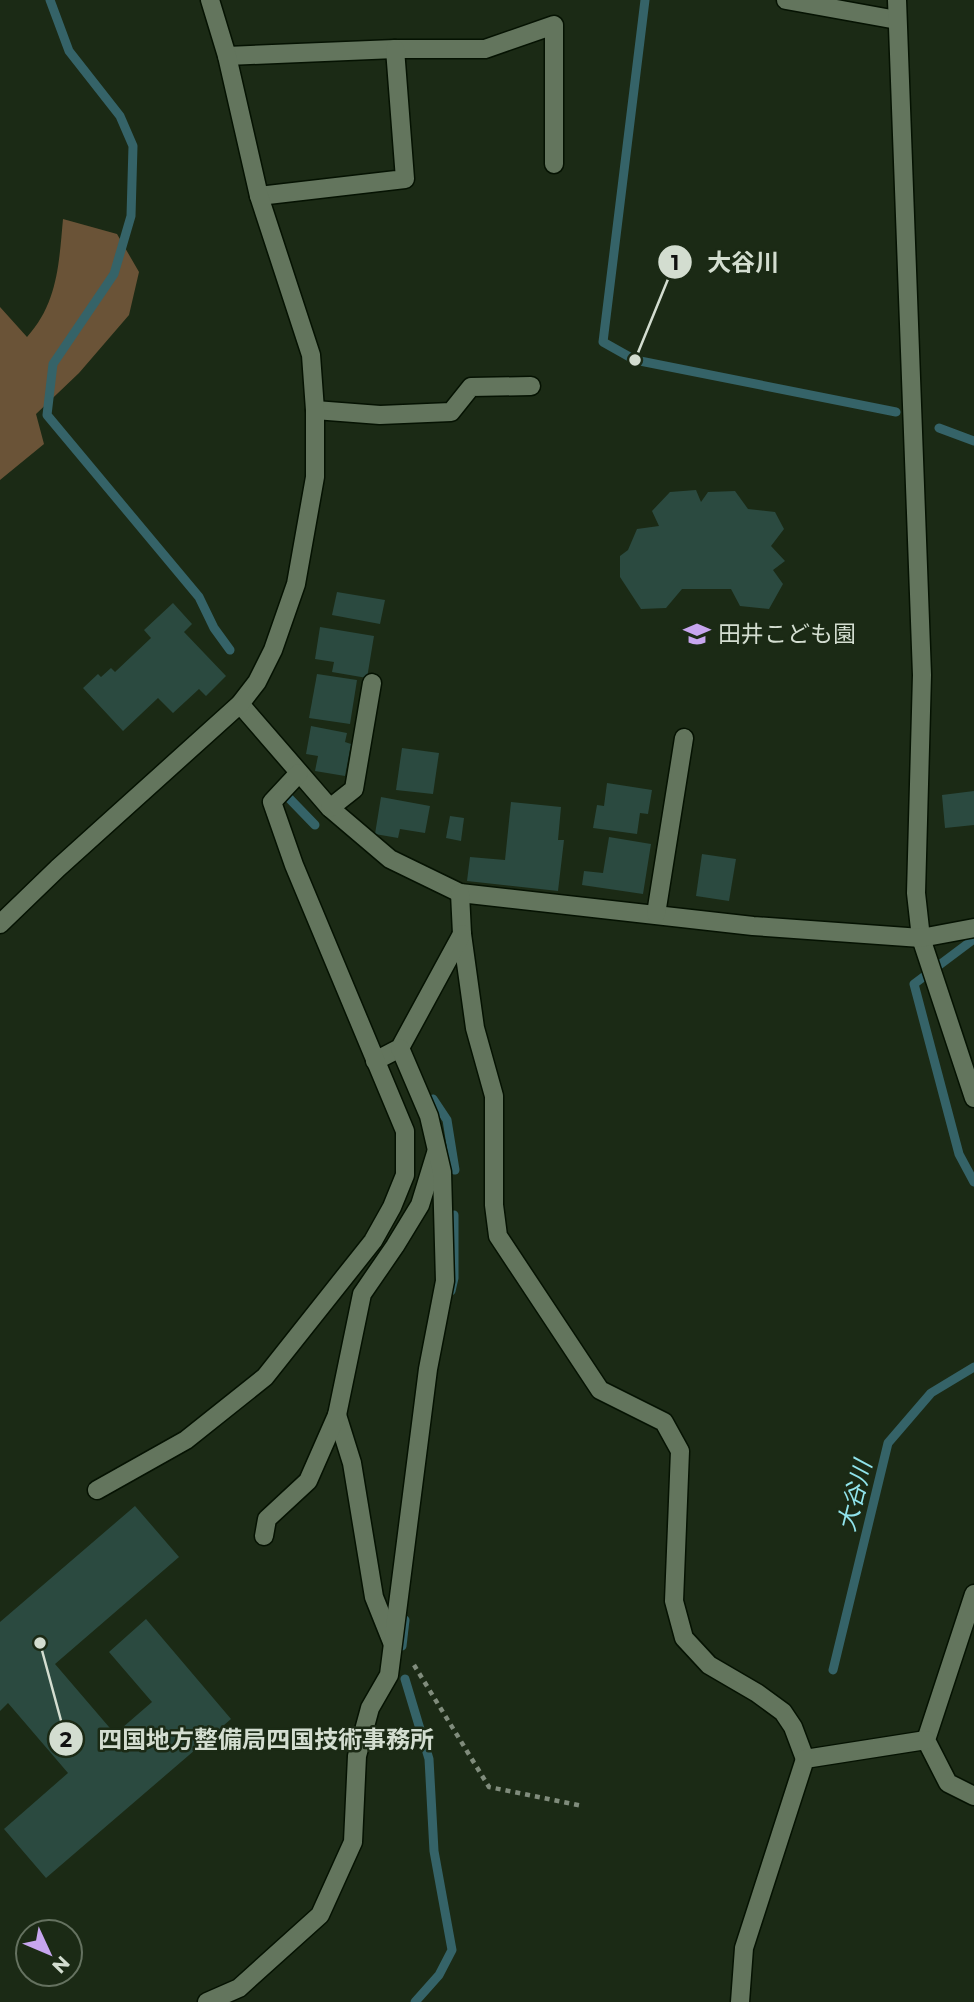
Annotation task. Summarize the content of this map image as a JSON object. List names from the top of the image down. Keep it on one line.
{"water":["大谷川"],"places":{"other":["大谷川","四国地方整備局四国技術事務所"],"school or university":["田井こども園"]},"north":"bottom right"}
